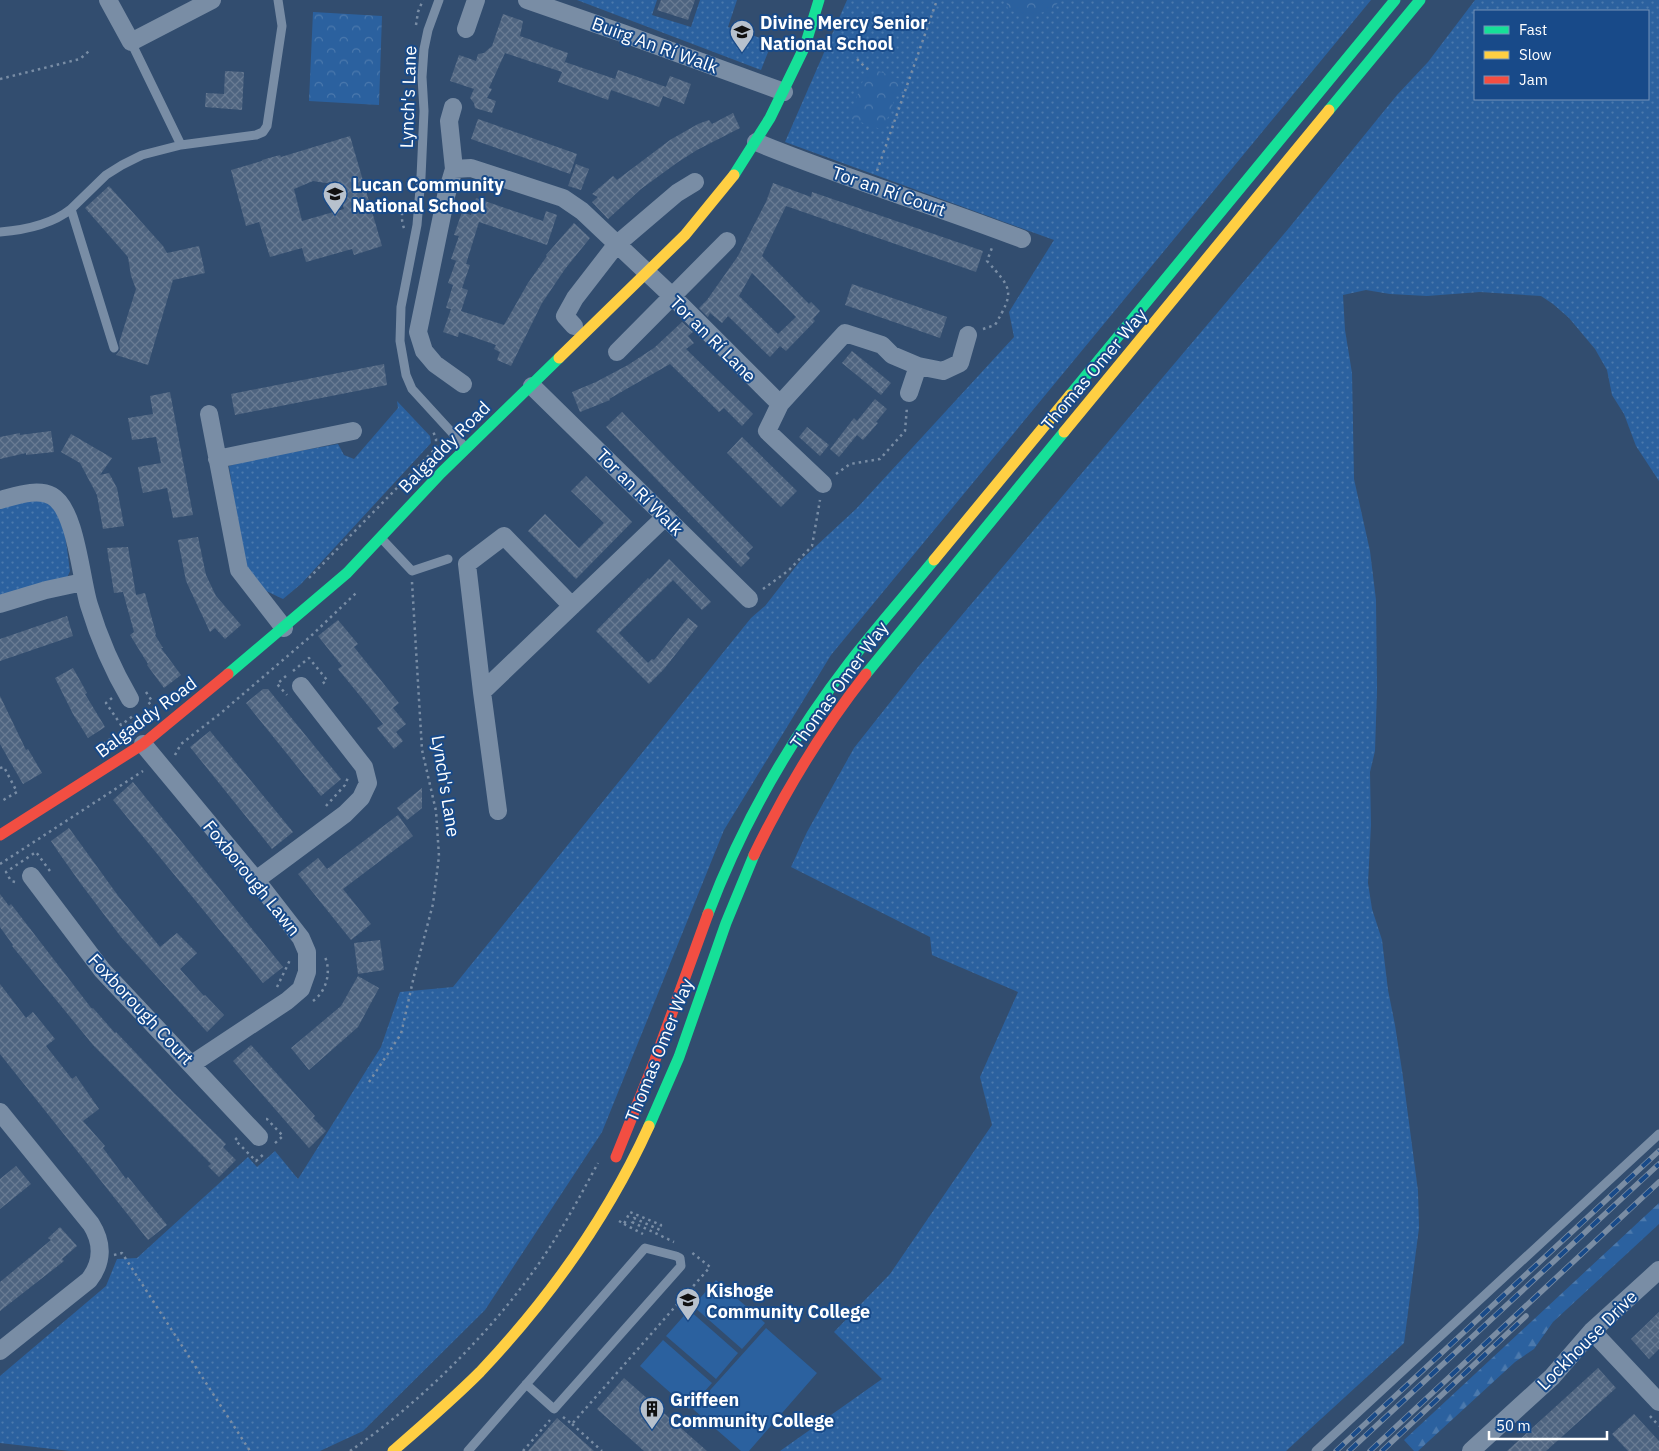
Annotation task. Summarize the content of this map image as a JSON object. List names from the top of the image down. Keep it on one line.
{"streets":{"street":["Buirg An Rí Walk","Tor an Rí Court","Tor an Rí Lane","Thomas Omer Way","Balgaddy Road","Tor an Rí Walk","Foxborough Lawn","Foxborough Court","Lockhouse Drive"],"lane":["Lynch's Lane"]},"crossings":[["Buirg An Rí Walk","Balgaddy Road"],["Lynch's Lane","Balgaddy Road"],["Tor an Rí Court","Balgaddy Road"],["Tor an Rí Lane","Balgaddy Road"],["Balgaddy Road","Tor an Rí Walk"],["Balgaddy Road","Foxborough Lawn"],["Foxborough Lawn","Foxborough Court"]],"places":{"school or university":["Divine Mercy Senior National School","Lucan Community National School","Kishoge Community College"],"building":["Griffeen Community College"]},"legend":["Fast","Slow","Jam"],"scale_bar":"50 m"}
